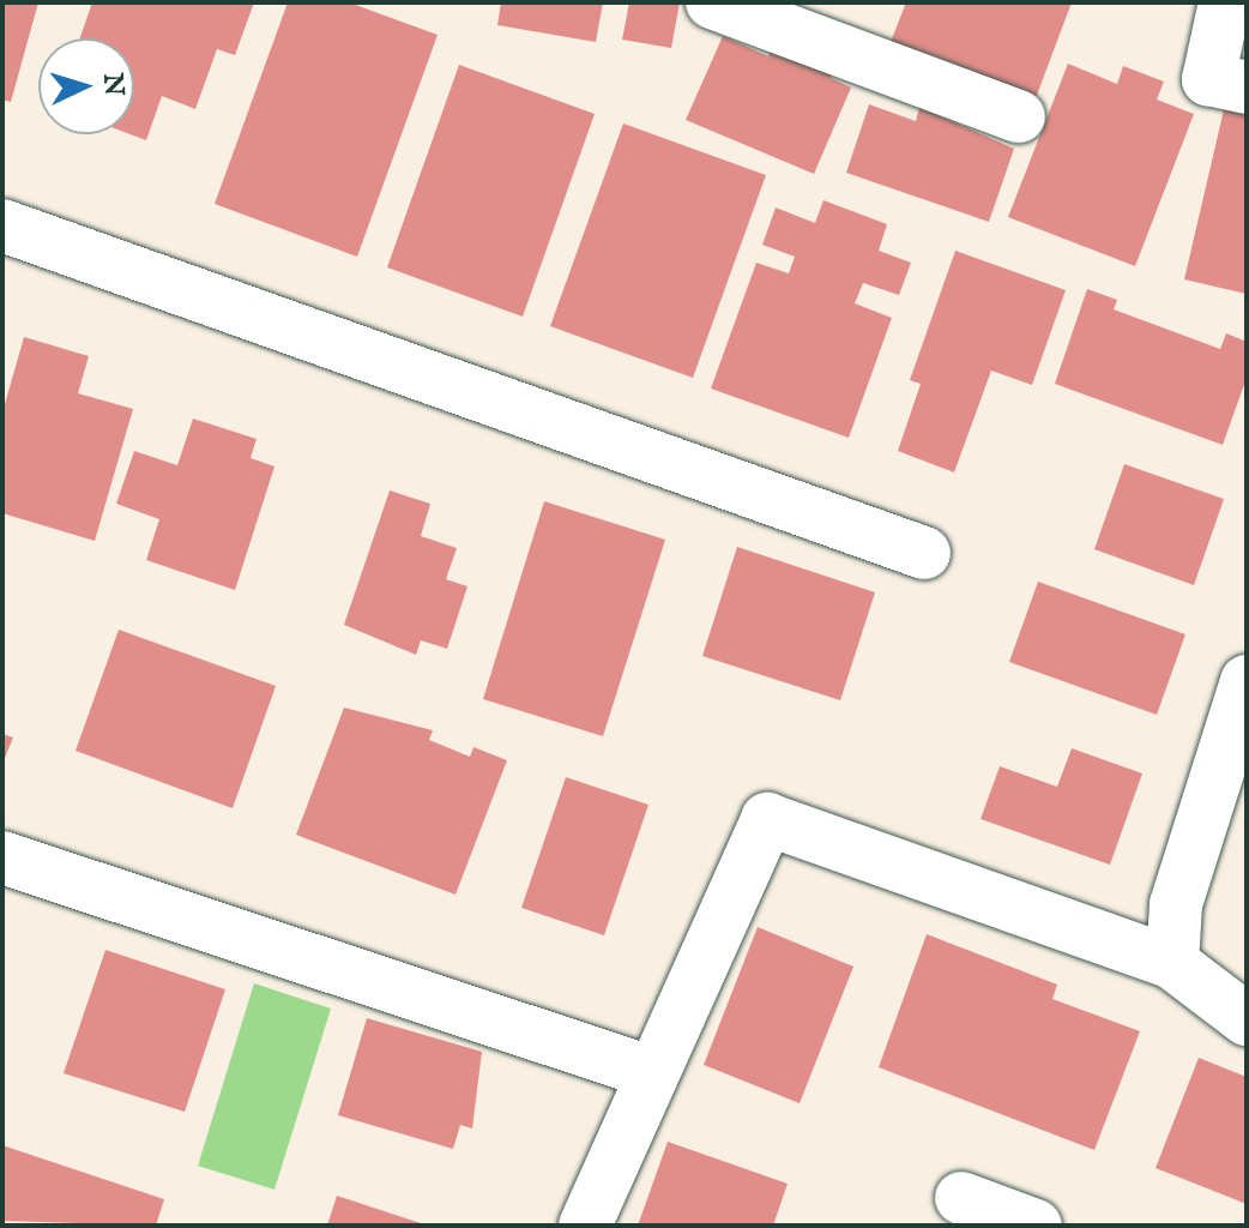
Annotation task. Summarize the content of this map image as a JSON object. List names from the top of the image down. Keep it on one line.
{"north":"right"}
